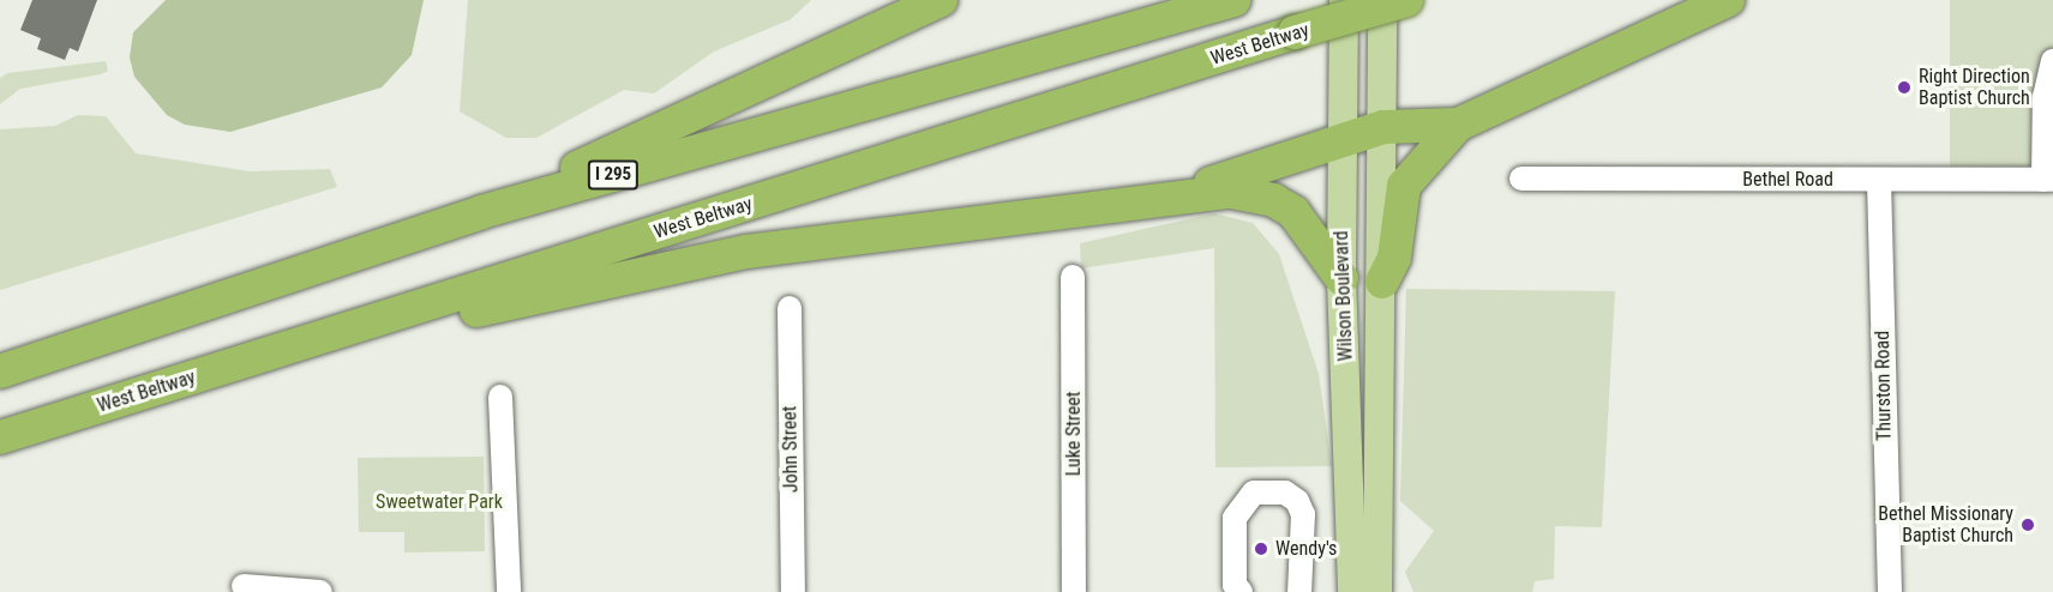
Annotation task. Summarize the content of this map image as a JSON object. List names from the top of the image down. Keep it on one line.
{"streets":{"highway":["West Beltway","I 295"],"main road":["Wilson Boulevard"],"street":["Bethel Road","Thurston Road","Luke Street","John Street"]},"crossings":[["Bethel Road","Thurston Road"]],"parks":["Sweetwater Park"],"places":["Right Direction Baptist Church","Bethel Missionary Baptist Church","Wendy's"]}
